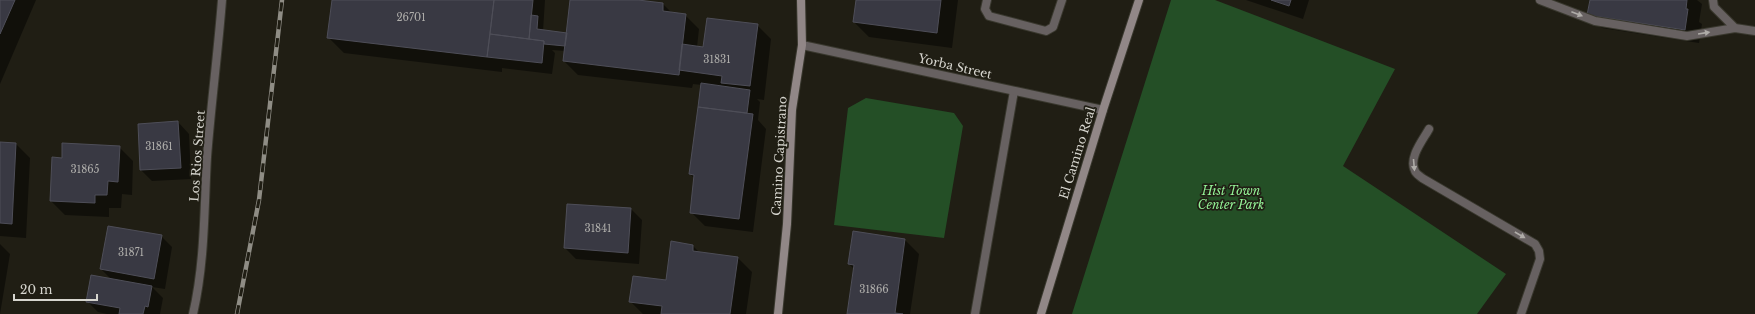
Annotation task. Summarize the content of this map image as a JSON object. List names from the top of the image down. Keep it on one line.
{"streets":{"street":["Yorba Street","El Camino Real","Los Rios Street","Camino Capistrano"]},"crossings":[["Yorba Street","El Camino Real"],["Yorba Street","Camino Capistrano"]],"parks":["Hist Town Center Park"],"house_numbers":["26701","31831","31861","31865","31841","31871","31866"],"scale_bar":"20 m"}
